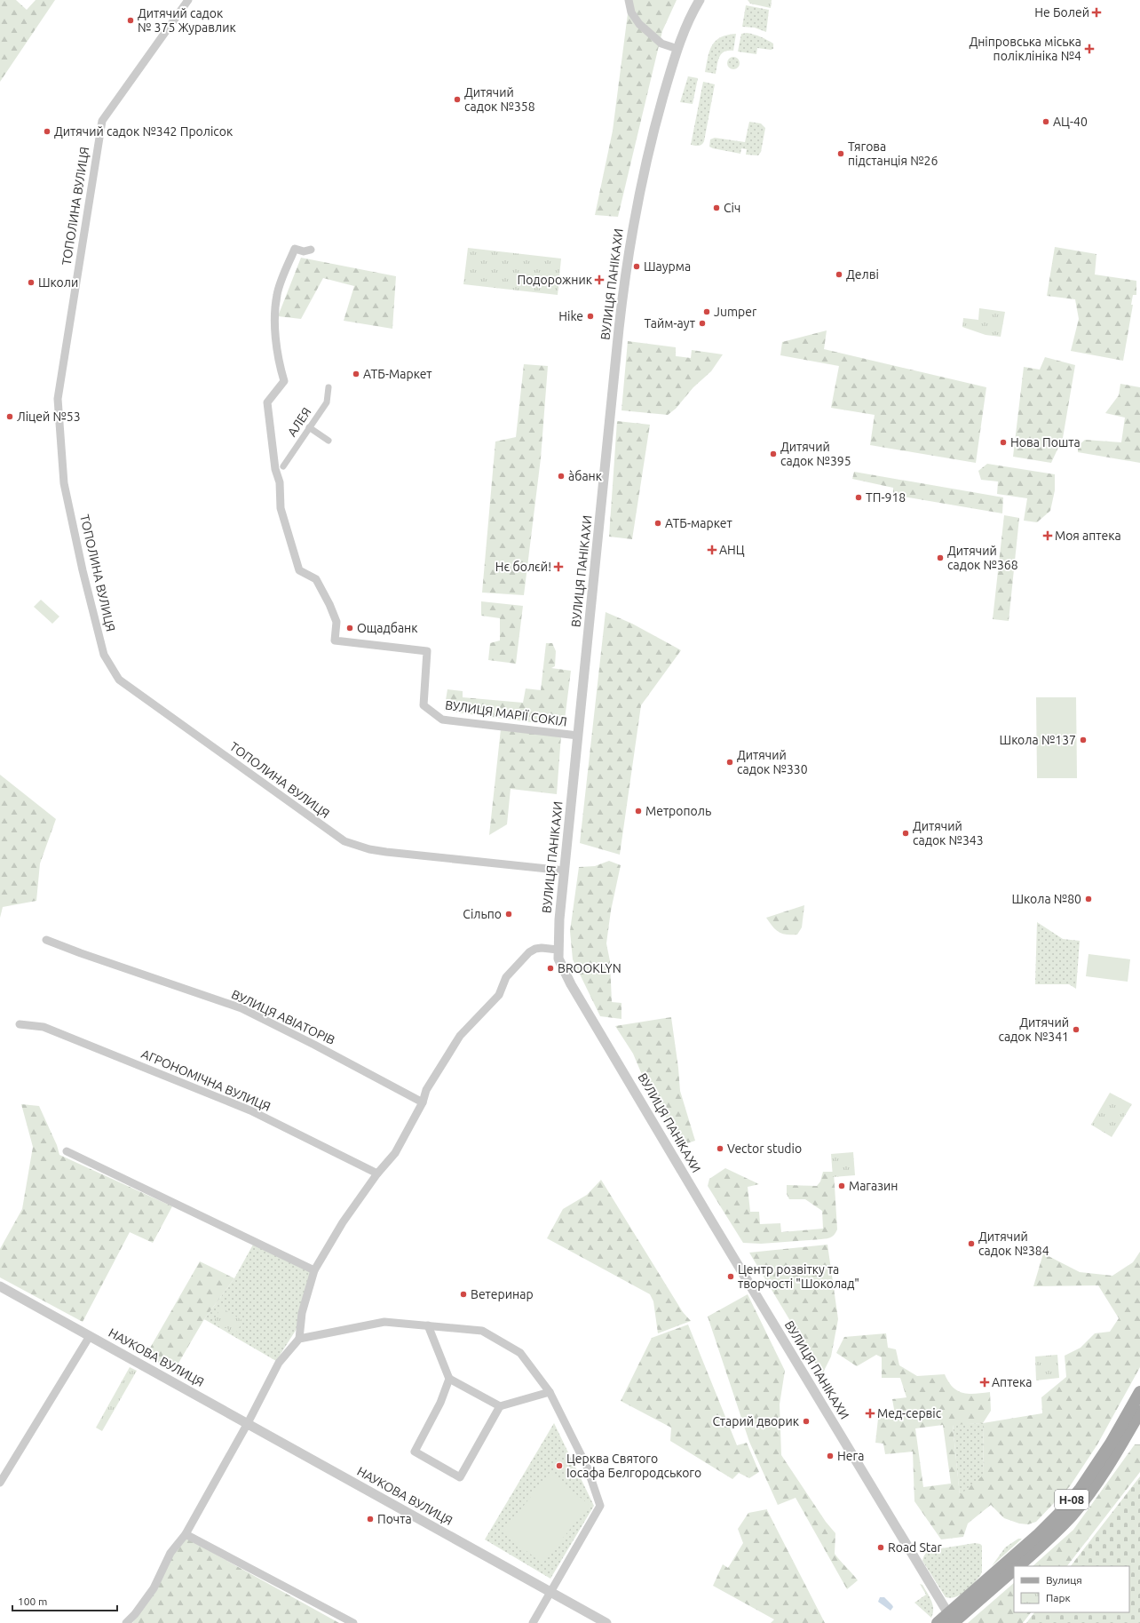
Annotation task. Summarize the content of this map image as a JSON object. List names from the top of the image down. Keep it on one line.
{"streets":{"main road":["Н-08"],"street":["ТОПОЛИНА ВУЛИЦЯ","ВУЛИЦЯ ПАНІКАХИ","АЛЕЯ","ВУЛИЦЯ МАРІЇ СОКІЛ","ВУЛИЦЯ АВІАТОРІВ","АГРОНОМІЧНА ВУЛИЦЯ","НАУКОВА ВУЛИЦЯ"]},"crossings":[["ТОПОЛИНА ВУЛИЦЯ","ВУЛИЦЯ ПАНІКАХИ"],["ВУЛИЦЯ ПАНІКАХИ","ВУЛИЦЯ МАРІЇ СОКІЛ"],["ВУЛИЦЯ ПАНІКАХИ","Н-08"]],"places":{"health":["Не Болей","Дніпровська міська поліклініка №4","Подорожник","Моя аптека","АНЦ","Нє болєй!","Аптека","Мед-сервіс"],"other":["Дитячий садок № 375 Журавлик","Дитячий садок №358","АЦ-40","Дитячий садок №342 Пролісок","Тягова пiдстанцiя №26","Січ","Шаурма","Делві","Школи","Jumper","Hike","Тайм-аут","АТБ-Маркет","Ліцей №53","Нова Пошта","Дитячий садок №395","а̀банк","ТП-918","АТБ-маркет","Дитячий садок №368","Ощадбанк","Школа №137","Дитячий садок №330","Метрополь","Дитячий садок №343","Школа №80","Сільпо","BROOKLYN","Дитячий садок №341","Vector studio","Магазин","Дитячий садок №384","Центр розвітку та творчості \"Шоколад\"","Ветеринар","Старий дворик","Нега","Церква Святого Іосафа Белгородського","Почта","Road Star"]},"legend":["Вулиця","Парк"],"scale_bar":"100 m"}
